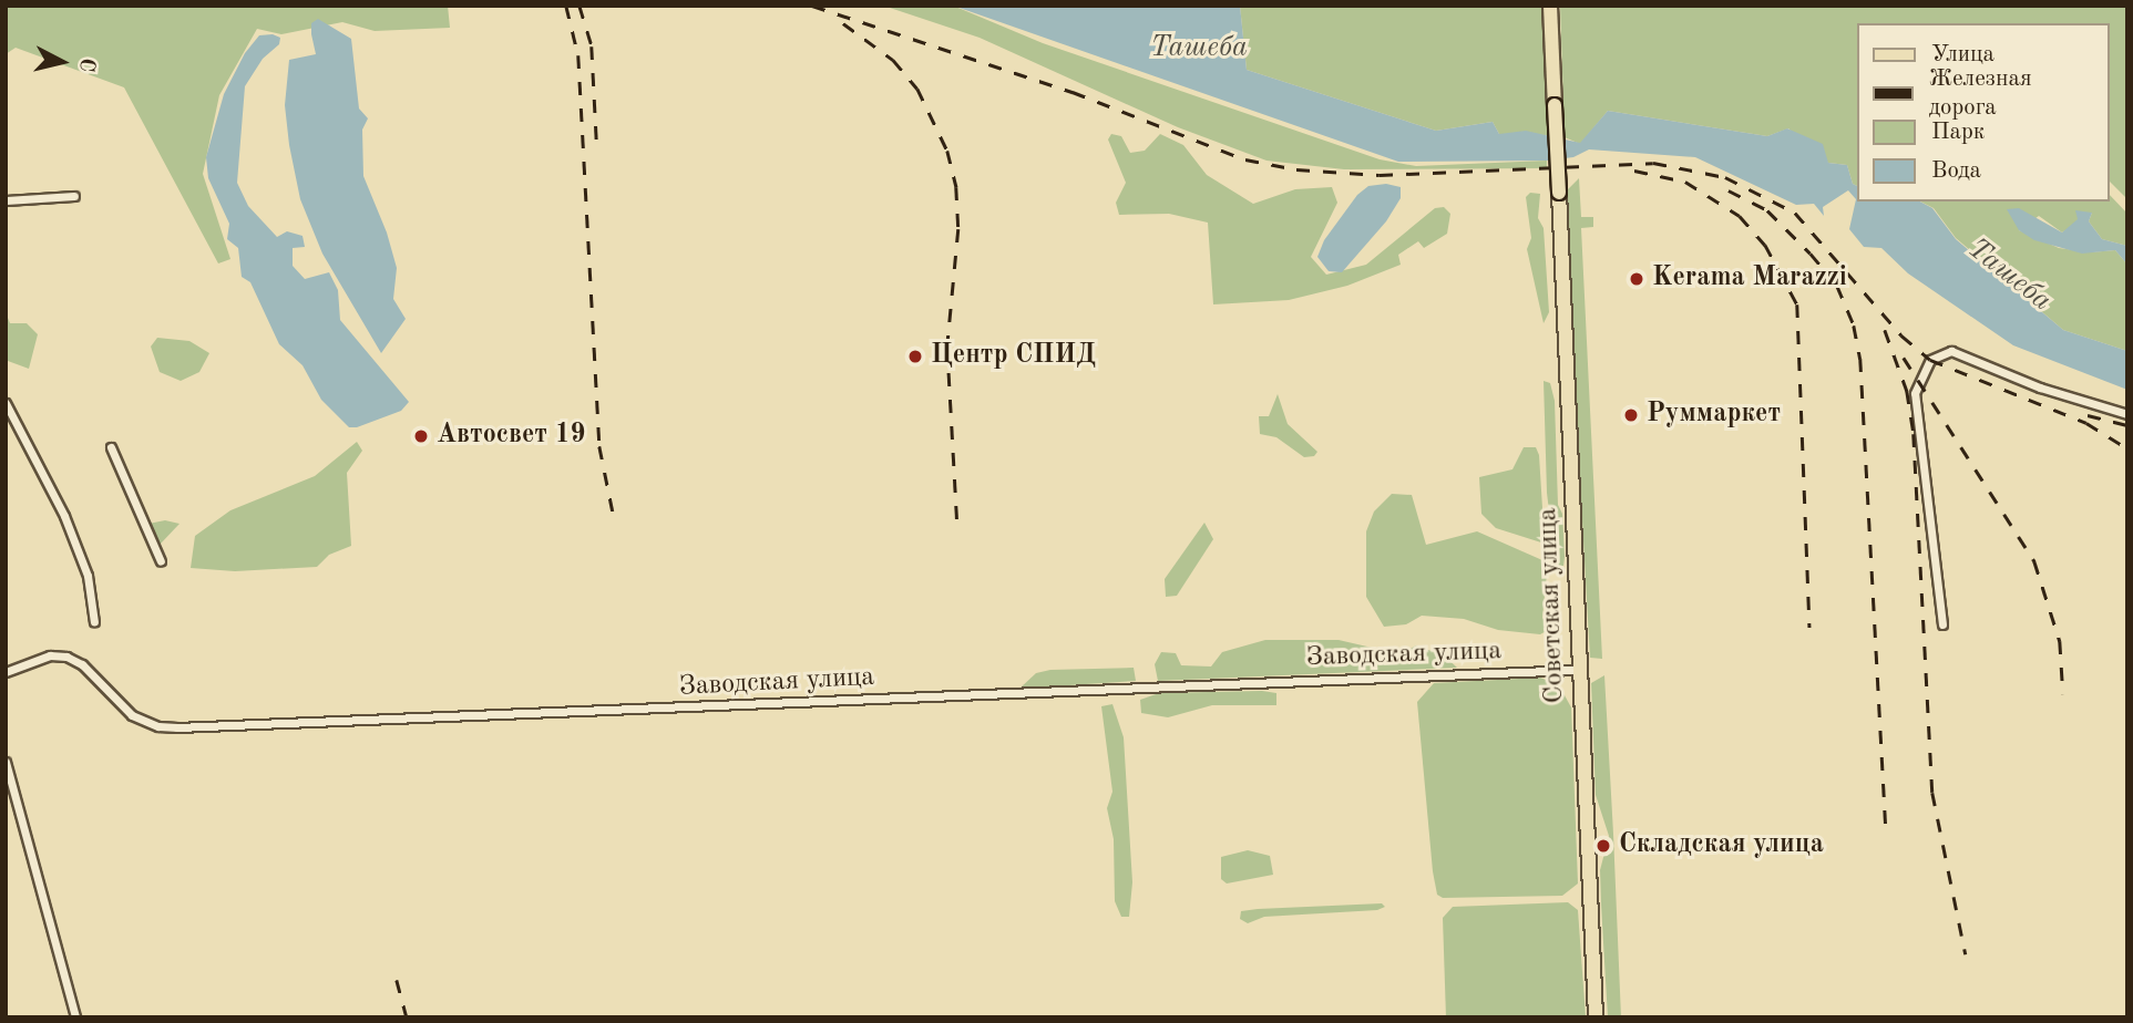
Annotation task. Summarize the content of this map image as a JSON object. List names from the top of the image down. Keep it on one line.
{"streets":{"main road":["Советская улица"],"street":["Заводская улица"]},"crossings":[["Советская улица","Заводская улица"]],"water":["Ташеба"],"places":["Kerama Marazzi","Центр СПИД","Руммаркет","Автосвет 19","Складская улица"],"legend":["Улица","Железная дорога","Парк","Вода"],"north":"right"}
